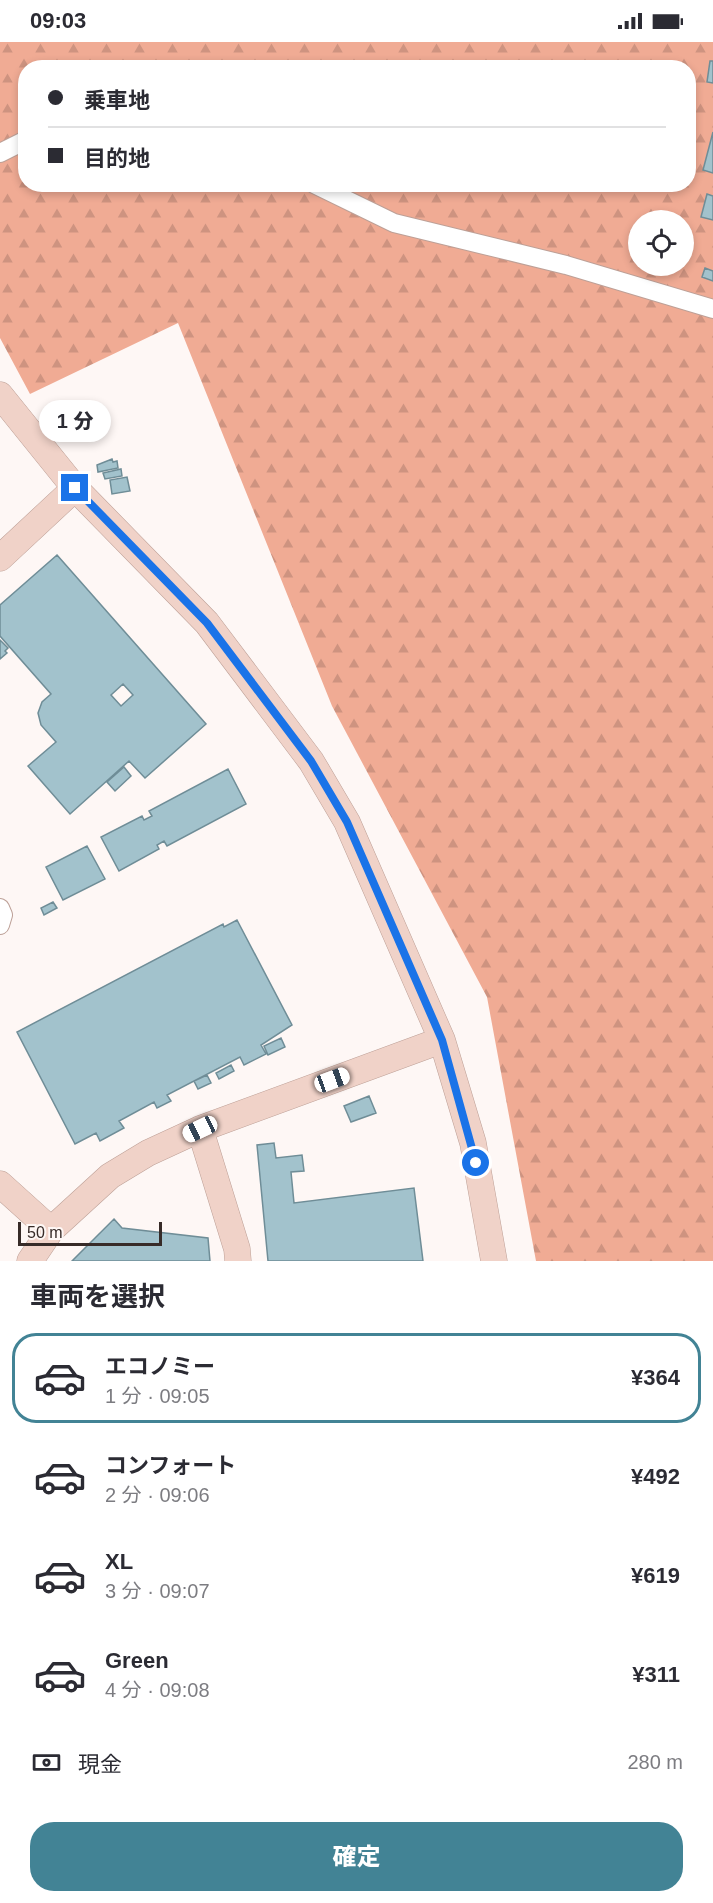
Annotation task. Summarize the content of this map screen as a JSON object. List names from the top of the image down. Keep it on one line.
{"scale_bar":"50 m","page":{"status":"09:03","banner":["乗車地","目的地"],"bubble":"1 分","scale":"50 m","heading":"車両を選択","list":[{"name":"エコノミー","note":"1 分 · 09:05","value":"¥364"},{"name":"コンフォート","note":"2 分 · 09:06","value":"¥492"},{"name":"XL","note":"3 分 · 09:07","value":"¥619"},{"name":"Green","note":"4 分 · 09:08","value":"¥311"}],"pay":["現金","280 m"],"buttons":"確定"}}
